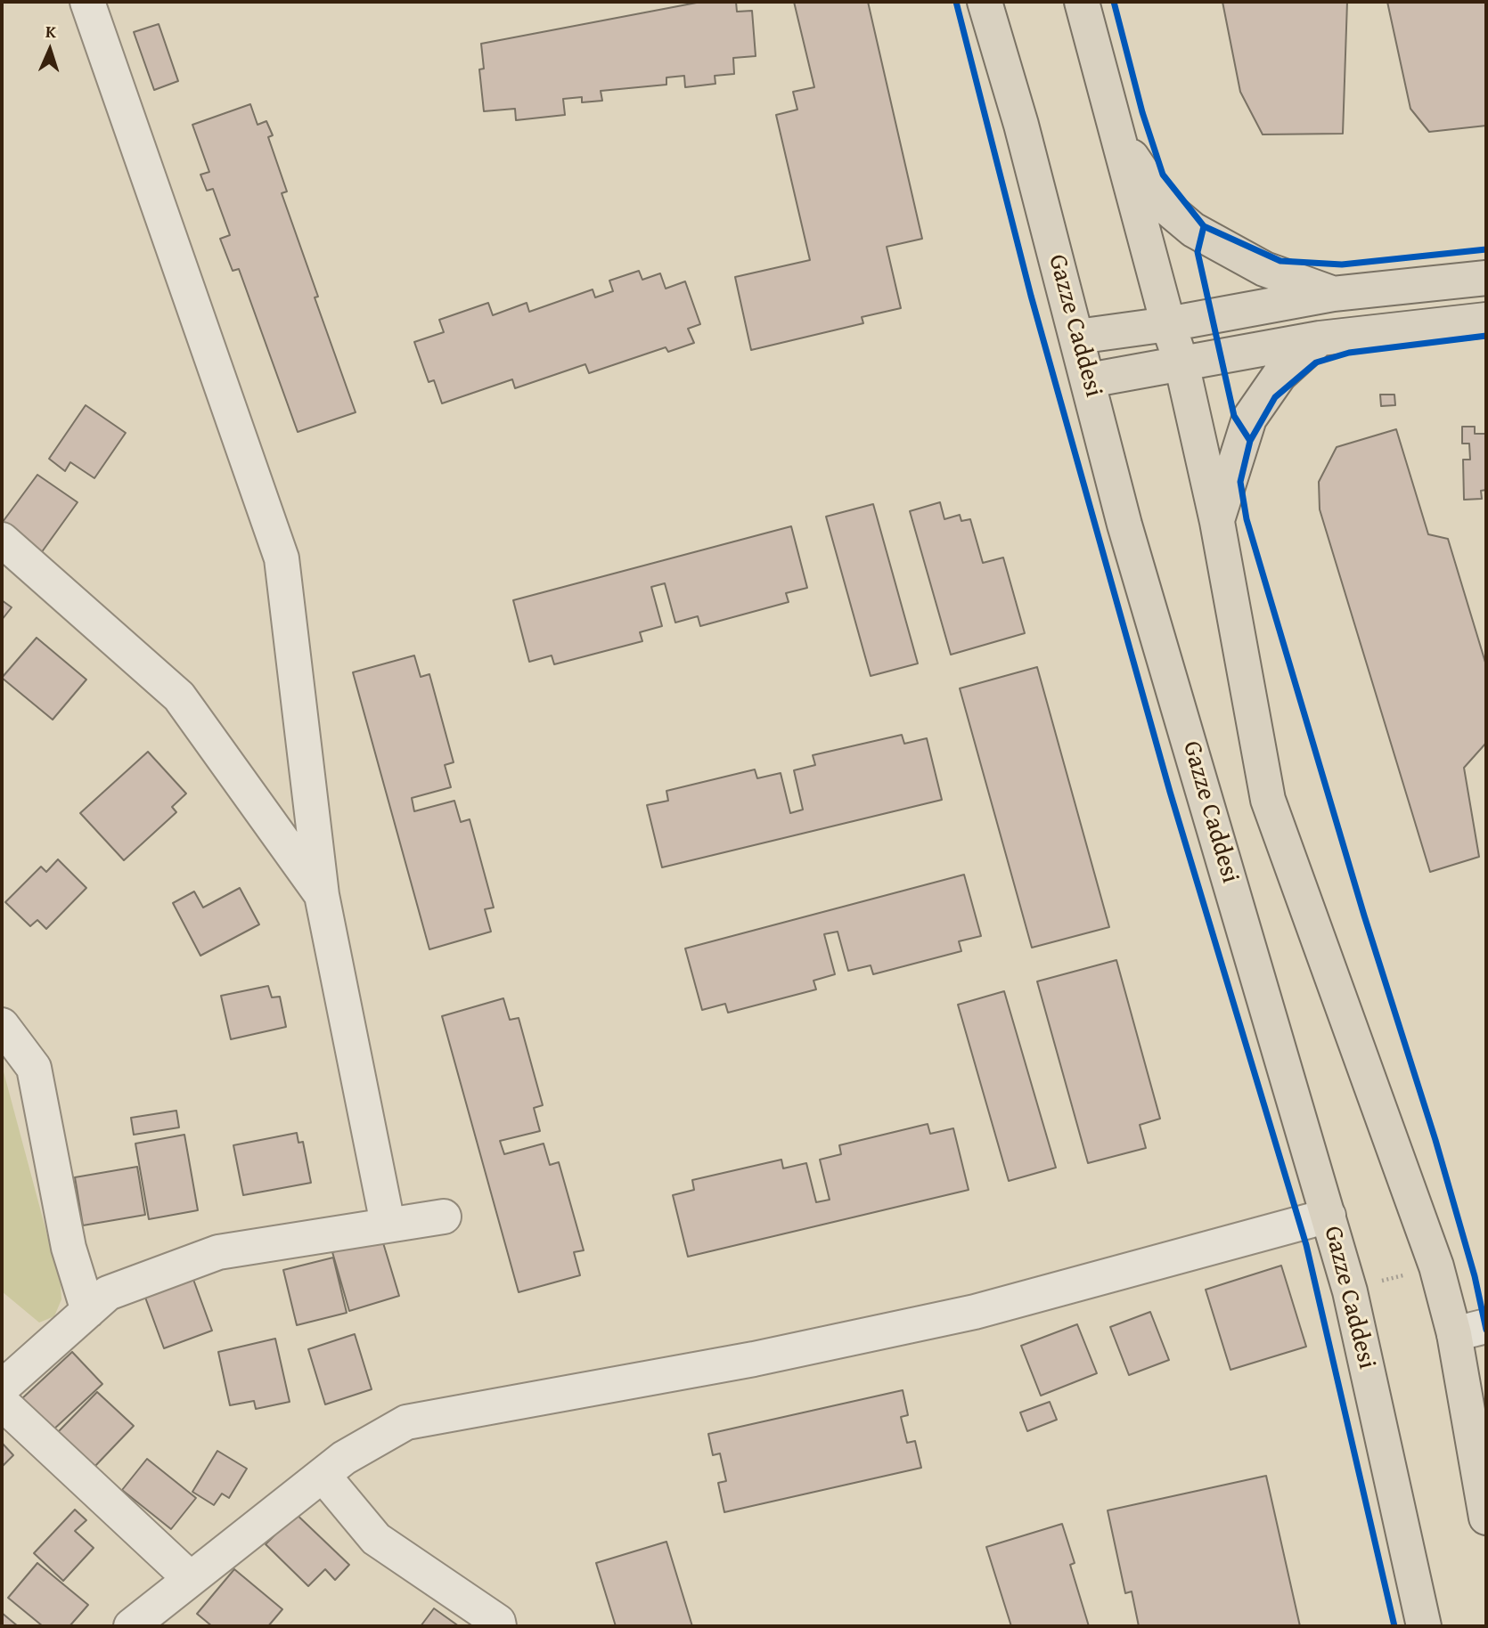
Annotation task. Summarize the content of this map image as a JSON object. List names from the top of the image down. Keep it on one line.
{"streets":{"main road":["Gazze Caddesi"]},"north":"top"}
